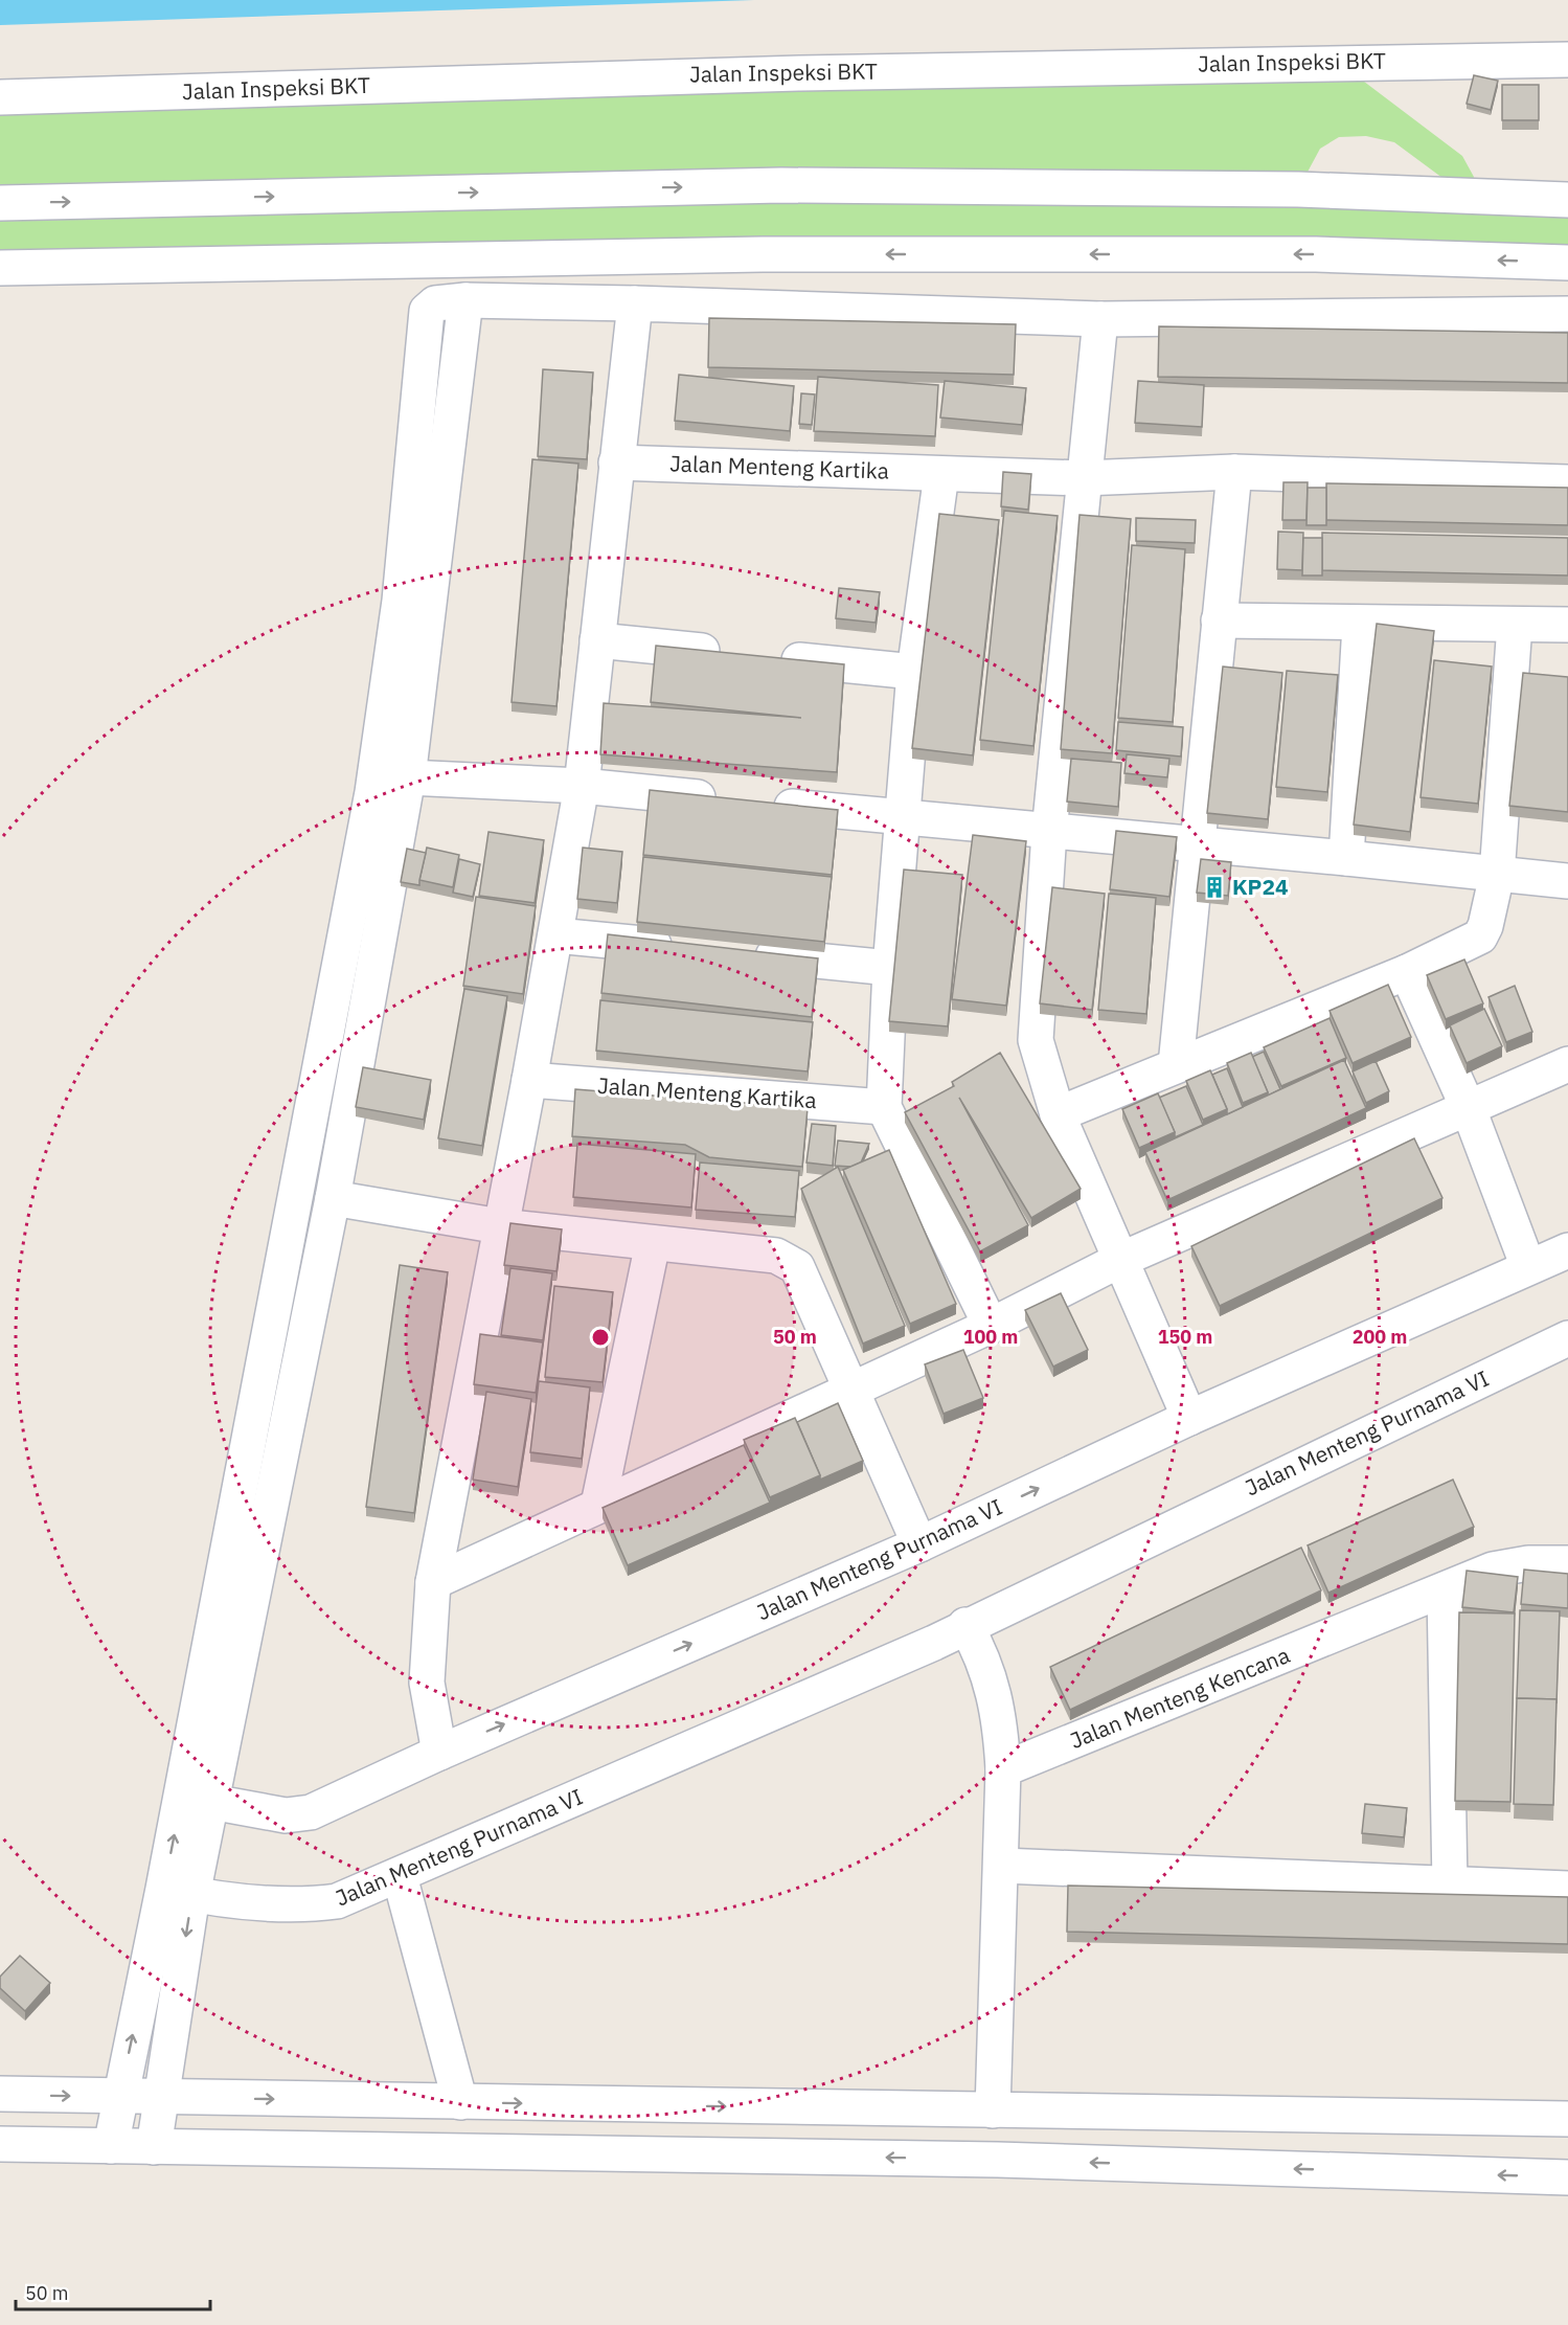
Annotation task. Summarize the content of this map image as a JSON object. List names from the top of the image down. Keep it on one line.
{"streets":{"street":["Jalan Inspeksi BKT","Jalan Menteng Kartika","Jalan Menteng Purnama VI","Jalan Menteng Kencana"]},"places":{"building":["KP24"]},"scale_bar":"50 m","rings":["50 m","100 m","150 m","200 m"]}
